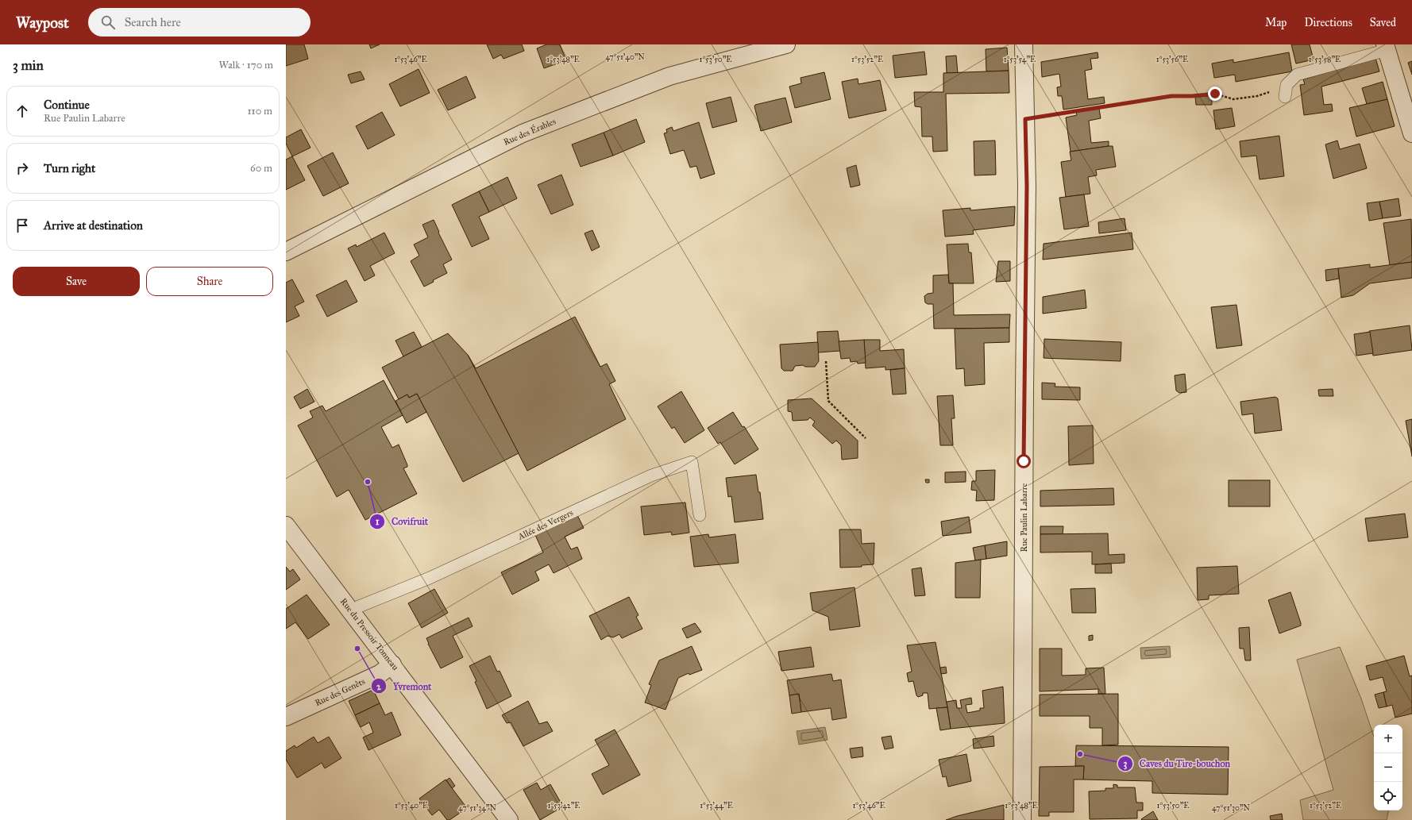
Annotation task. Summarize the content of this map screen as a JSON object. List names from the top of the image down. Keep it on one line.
{"streets":{"street":["Rue des Érables","Rue Paulin Labarre","Rue du Pressoir Tonneau","Rue des Genêts"],"lane":["Allée des Vergers"]},"crossings":[["Allée des Vergers","Rue du Pressoir Tonneau"],["Rue du Pressoir Tonneau","Rue des Genêts"]],"places":["Covifruit","Yvremont","Caves du Tire-bouchon"],"page":{"header":"Waypost","search":"Search here","nav":["Map","Directions","Saved"],"heading":["3 min","Walk · 170 m"],"list":[["Continue","Rue Paulin Labarre","110 m"],["Turn right","60 m"],"Arrive at destination"],"buttons":["Save","Share"],"map_buttons":["+","−"]},"coordinates":["47°51'40\"N","1°53'46\"E","1°53'48\"E","1°53'50\"E","1°53'52\"E","1°53'54\"E","1°53'56\"E","1°53'58\"E","1°53'40\"E","1°53'42\"E","1°53'44\"E","47°51'34\"N","47°51'30\"N"]}
